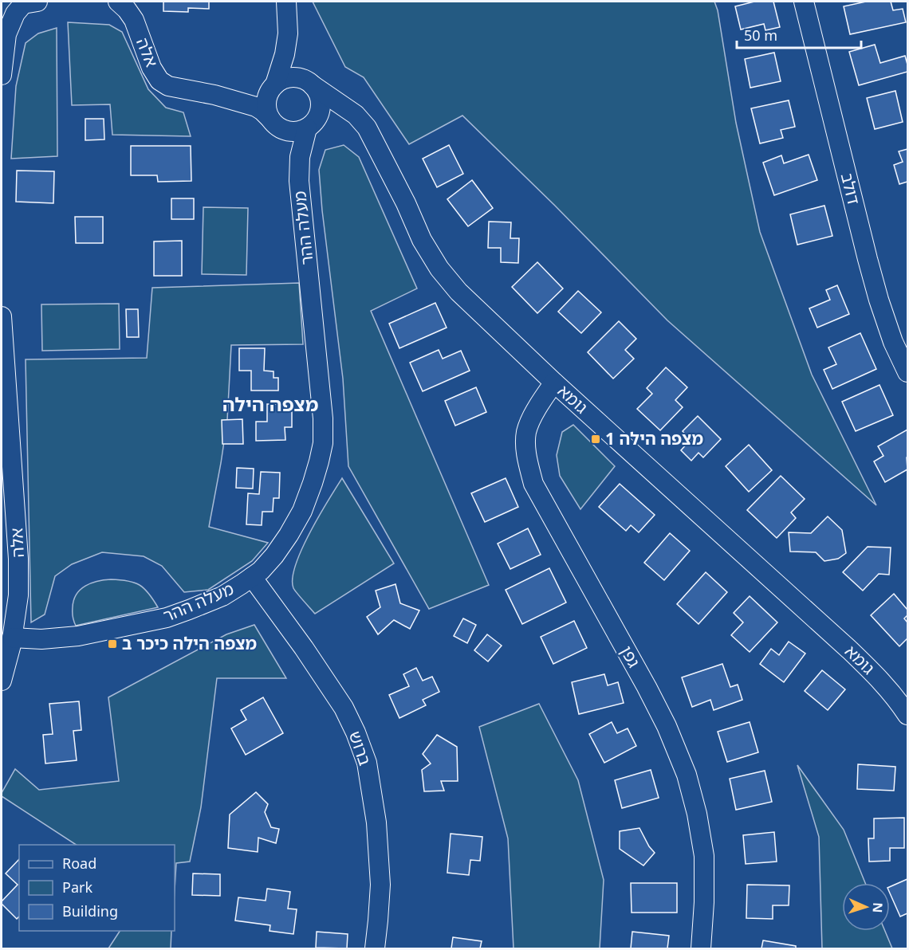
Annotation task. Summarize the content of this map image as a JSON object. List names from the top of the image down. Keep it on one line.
{"streets":{"street":["אלה","דולב","מעלה ההר","גומא","גפן","ברוש"]},"crossings":[["אלה","מעלה ההר"],["אלה","גומא"],["מעלה ההר","גומא"],["מעלה ההר","ברוש"],["גומא","גפן"]],"districts":["מצפה הילה"],"places":{"transit":["מצפה הילה 1","מצפה הילה כיכר ב"]},"legend":["Road","Park","Building"],"scale_bar":"50 m","north":"right"}
